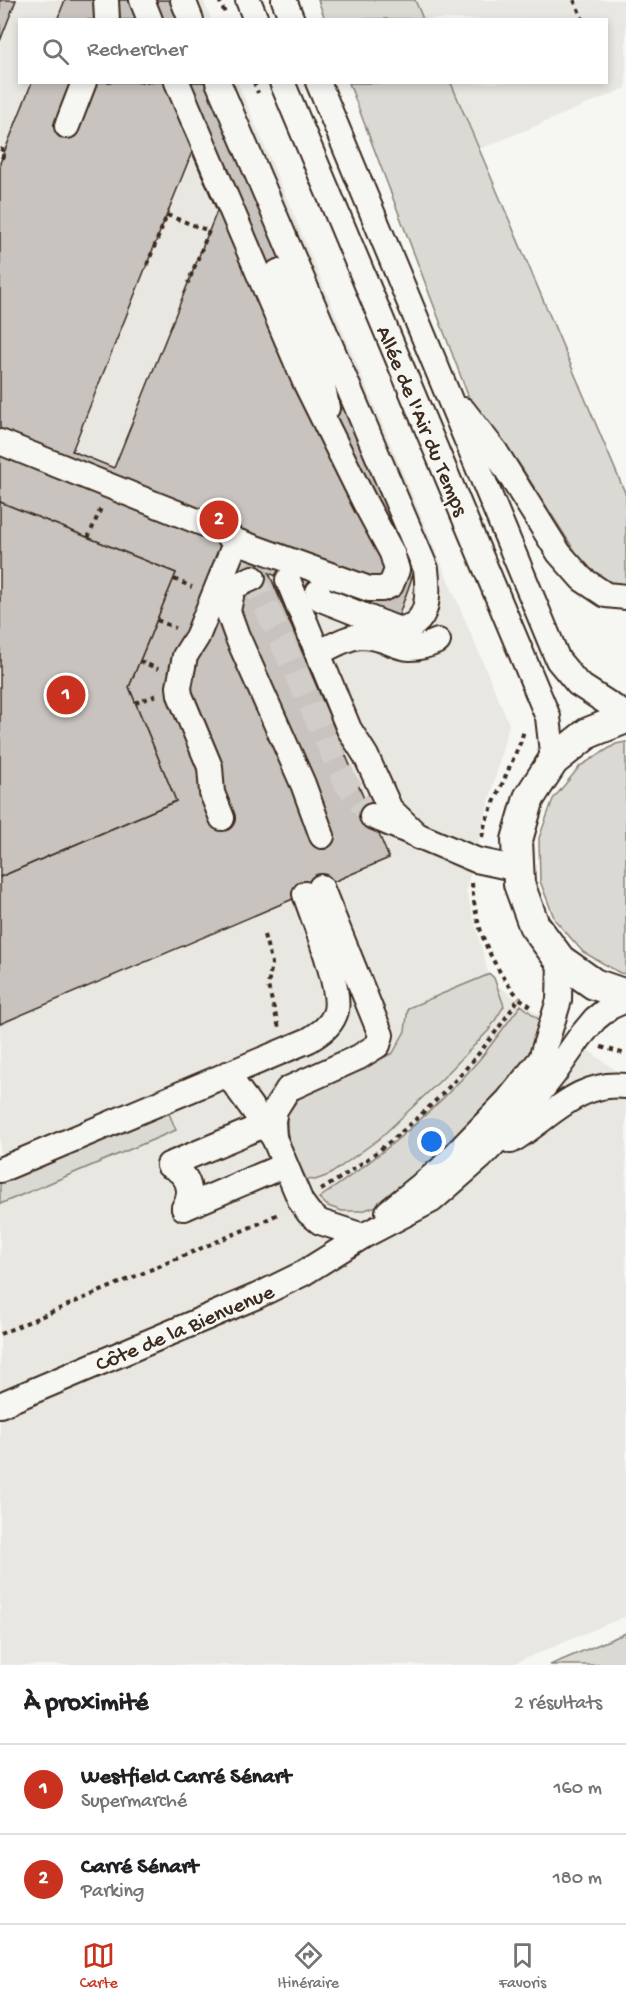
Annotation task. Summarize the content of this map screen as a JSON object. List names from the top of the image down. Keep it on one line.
{"streets":{"street":["Allée de l'Air du Temps","Côte de la Bienvenue"]},"page":{"search":"Rechercher","pins":["2","1"],"heading":["À proximité","2 résultats"],"list":[{"mark":"1","name":"Westfield Carré Sénart","note":"Supermarché","value":"160 m"},{"mark":"2","name":"Carré Sénart","note":"Parking","value":"180 m"}],"nav":["Carte","Itinéraire","Favoris"]}}
